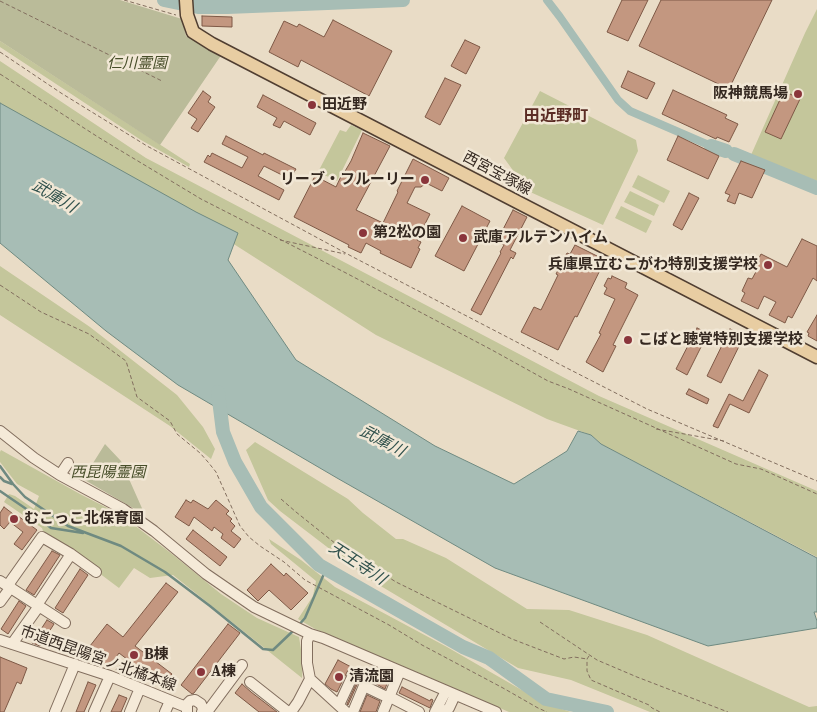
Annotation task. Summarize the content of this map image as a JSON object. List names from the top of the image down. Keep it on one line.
{"streets":{"main road":["西宮宝塚線"],"street":["市道西昆陽宮ノ北橘本線"]},"districts":["田近野町"],"water":["武庫川","天王寺川"],"parks":["仁川霊園","西昆陽霊園"],"places":["阪神競馬場","田近野","リーブ・フルーリー","第2松の園","武庫アルテンハイム","兵庫県立むこがわ特別支援学校","こばと聴覚特別支援学校","むこっこ北保育園","B棟","A棟","清流園"]}
